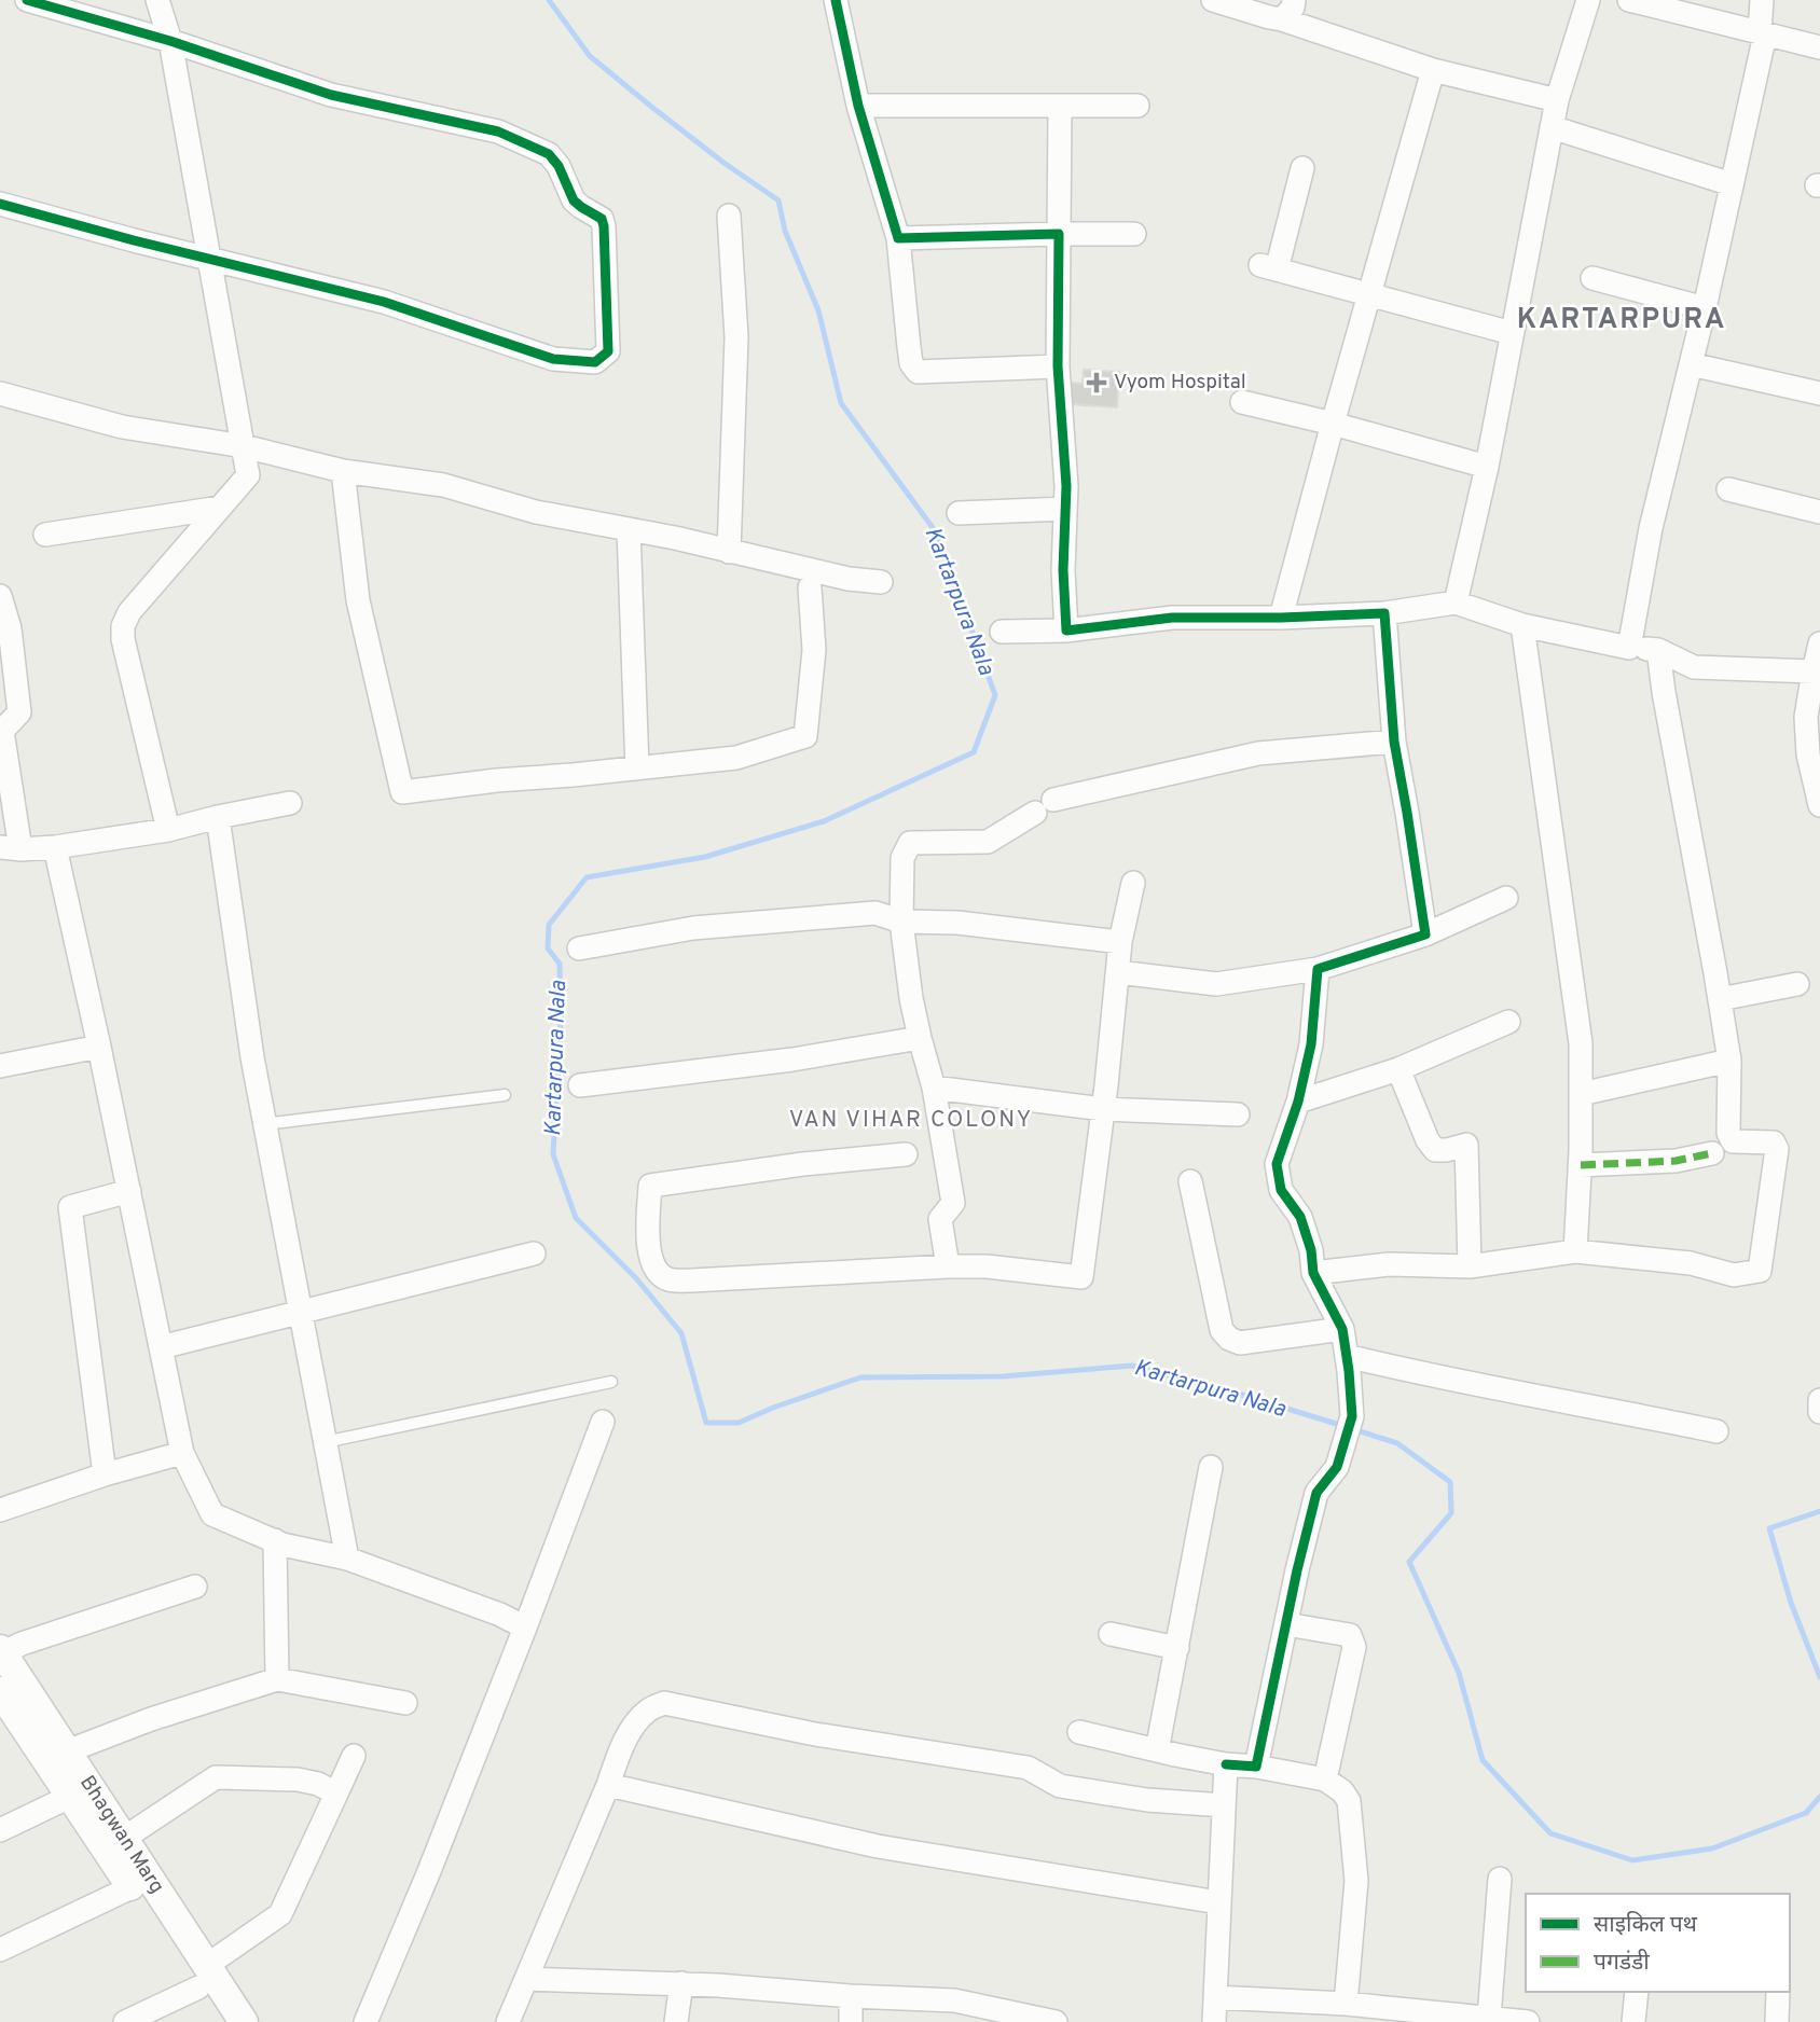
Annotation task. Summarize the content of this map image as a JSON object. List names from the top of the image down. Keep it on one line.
{"streets":{"street":["Bhagwan Marg"]},"districts":["KARTARPURA","VAN VIHAR COLONY"],"water":["Kartarpura Nala"],"places":{"health":["Vyom Hospital"]},"legend":["साइकिल पथ","पगडंडी"]}
